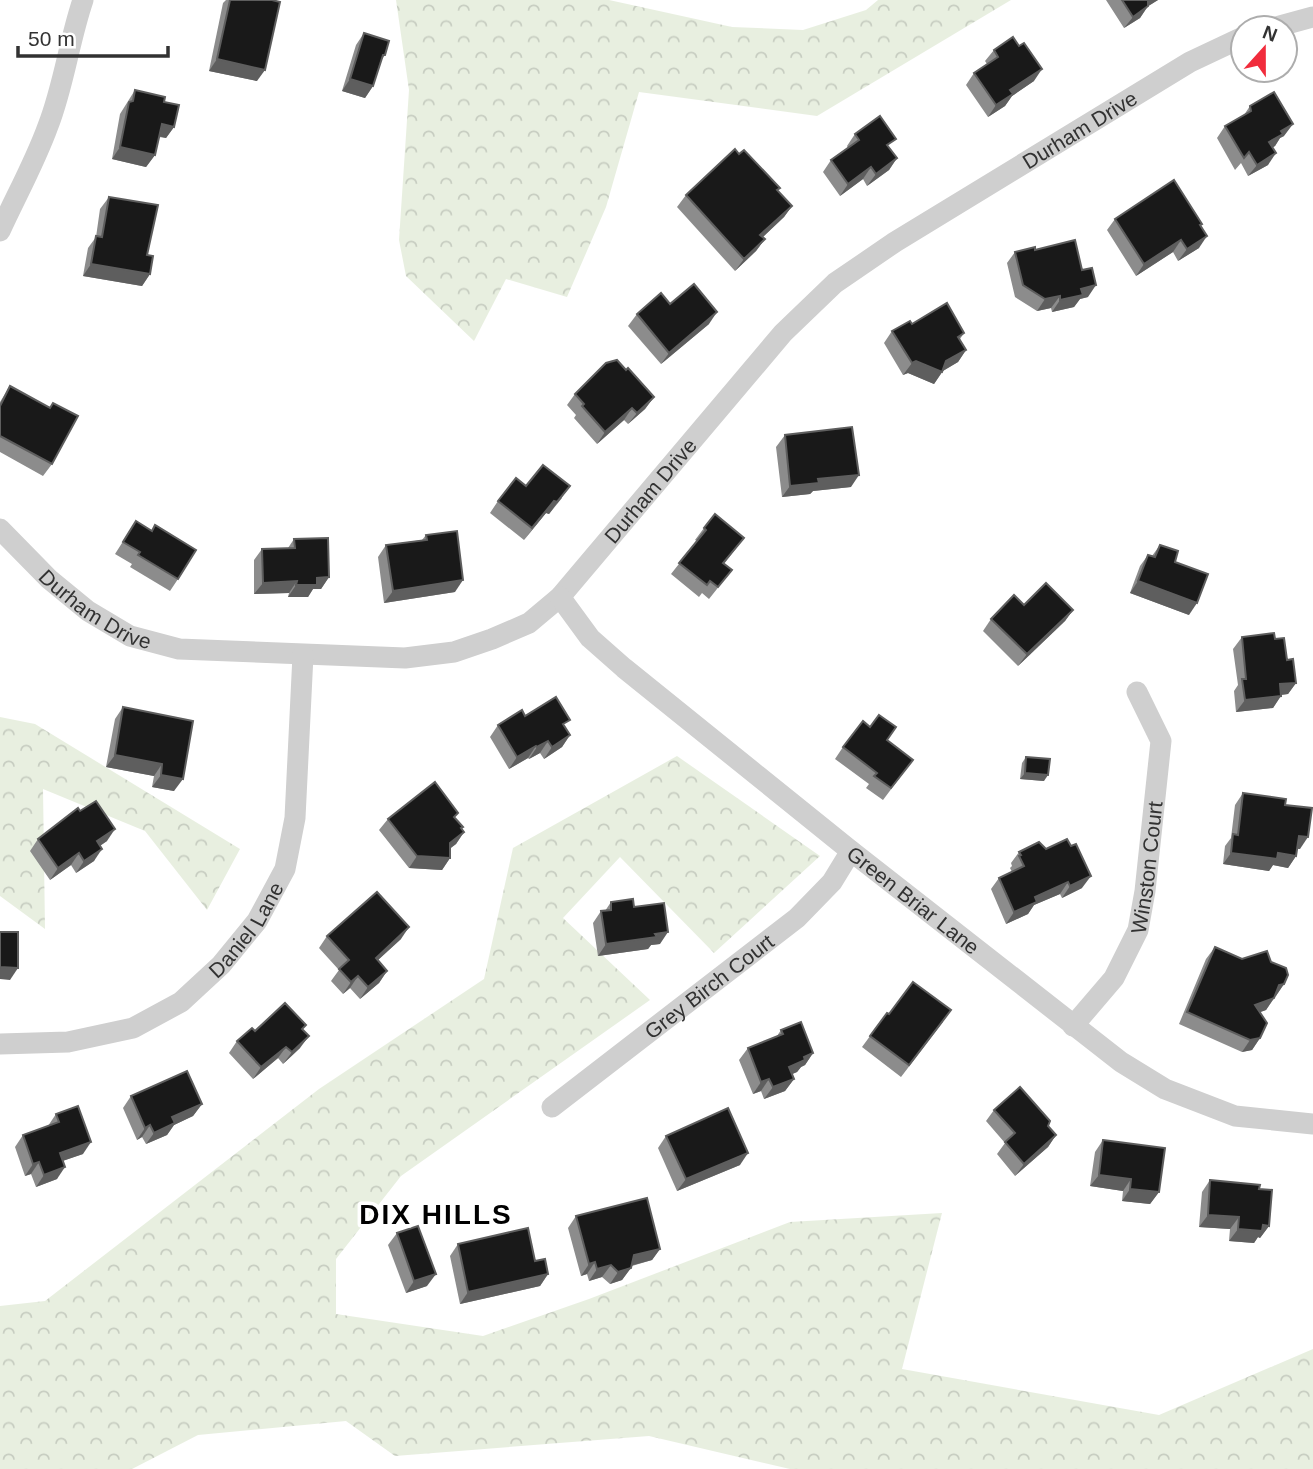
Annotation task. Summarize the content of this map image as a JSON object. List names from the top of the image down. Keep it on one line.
{"streets":{"street":["Durham Drive","Winston Court","Green Briar Lane","Daniel Lane","Grey Birch Court"]},"crossings":[["Durham Drive","Green Briar Lane"],["Durham Drive","Daniel Lane"],["Winston Court","Green Briar Lane"],["Green Briar Lane","Grey Birch Court"]],"districts":["DIX HILLS"],"scale_bar":"50 m","north":"top"}
